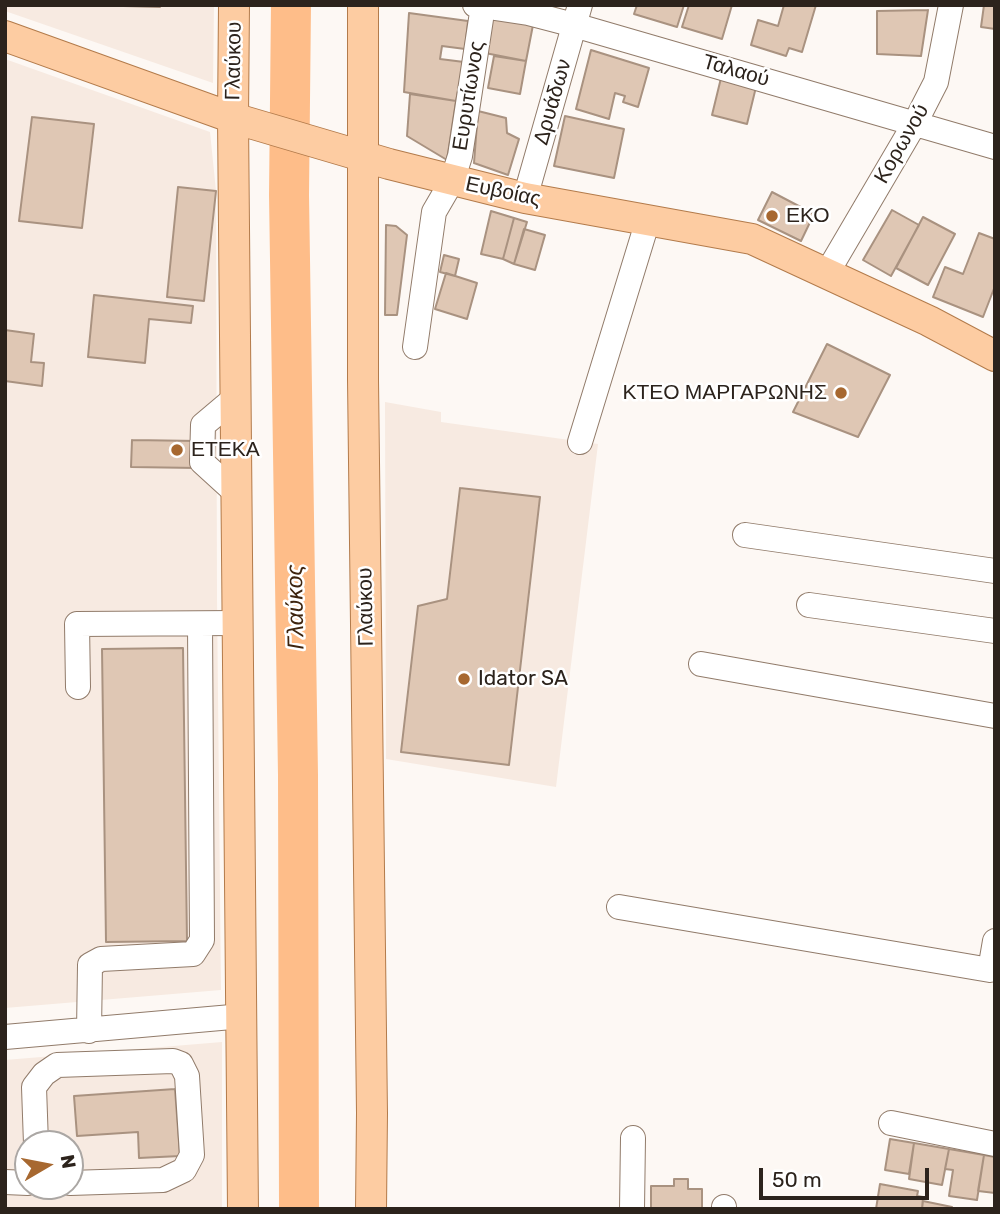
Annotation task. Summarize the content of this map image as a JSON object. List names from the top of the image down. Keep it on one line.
{"streets":{"main road":["Γλαύκου","Ευβοίας"],"street":["Ταλαού","Ευρυτίωνος","Δρυάδων","Κορωνού"]},"crossings":[["Γλαύκου","Ευβοίας"],["Ταλαού","Ευρυτίωνος"],["Ταλαού","Δρυάδων"],["Ταλαού","Κορωνού"],["Ευρυτίωνος","Ευβοίας"],["Δρυάδων","Ευβοίας"],["Κορωνού","Ευβοίας"]],"water":["Γλαύκος"],"places":["ΕΚΟ","ΚΤΕΟ ΜΑΡΓΑΡΩΝΗΣ","ΕΤΕΚΑ","Idator SA"],"scale_bar":"50 m","north":"right"}
